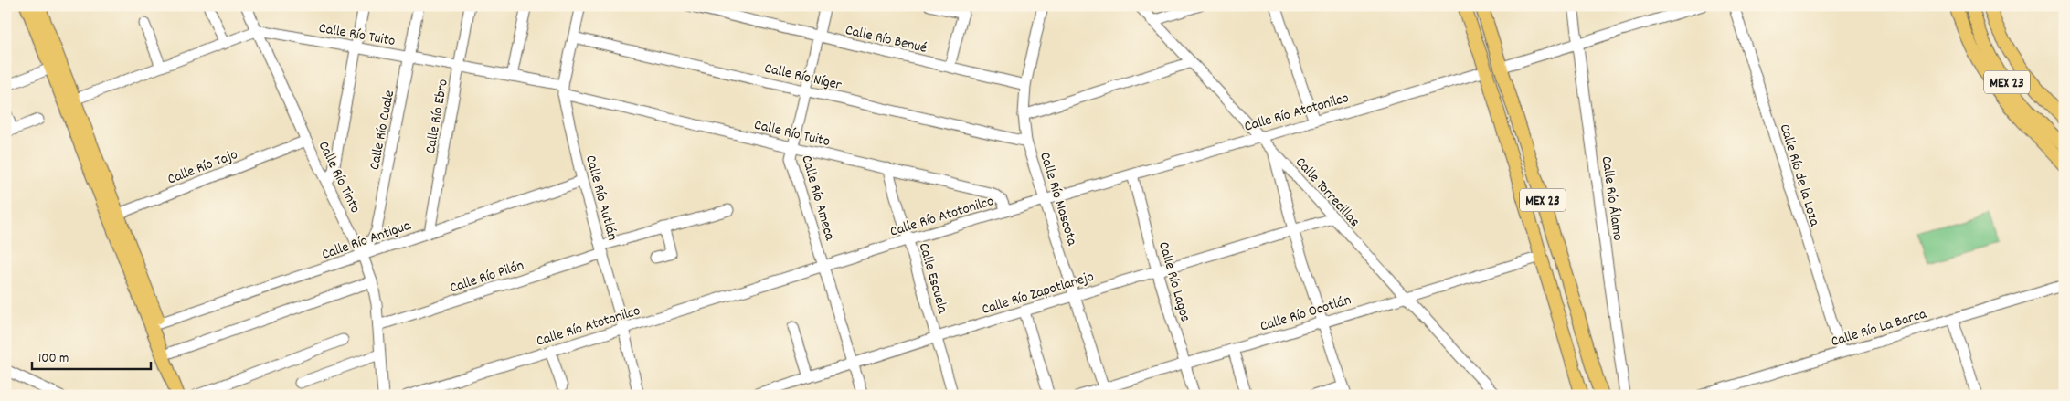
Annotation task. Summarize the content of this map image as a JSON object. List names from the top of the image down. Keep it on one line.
{"streets":{"main road":["MEX 23"],"street":["Calle Río Tuito","Calle Río Benué","Calle Río Níger","Calle Río Atotonilco","Calle Río Ebro","Calle Río Cuale","Calle Río Tajo","Calle Río de la Loza","Calle Río Tinto","Calle Torrecillas","Calle Río Autlán","Calle Río Ameca","Calle Río Mascota","Calle Río Álamo","Calle Río Antigua","Calle Río Pilón","Calle Escuela","Calle Río Lagos","Calle Río Zapotlanejo","Calle Río Ocotlán","Calle Río La Barca"]},"crossings":[["Calle Río Tuito","Calle Río Atotonilco"],["Calle Río Tuito","Calle Río Ebro"],["Calle Río Tuito","Calle Río Cuale"],["Calle Río Tuito","Calle Río Tinto"],["Calle Río Tuito","Calle Río Autlán"],["Calle Río Tuito","Calle Río Ameca"],["Calle Río Tuito","Calle Escuela"],["Calle Río Benué","Calle Río Ameca"],["Calle Río Benué","Calle Río Mascota"],["Calle Río Níger","Calle Río Autlán"],["Calle Río Níger","Calle Río Ameca"],["Calle Río Níger","Calle Río Mascota"],["MEX 23","Calle Río Atotonilco"],["MEX 23","Calle Río Ocotlán"],["Calle Río Atotonilco","Calle Torrecillas"],["Calle Río Atotonilco","Calle Río Autlán"],["Calle Río Atotonilco","Calle Río Ameca"],["Calle Río Atotonilco","Calle Río Mascota"],["Calle Río Atotonilco","Calle Escuela"],["Calle Río Atotonilco","Calle Río Lagos"],["Calle Río Ebro","Calle Río Antigua"],["Calle Río Cuale","Calle Río Tinto"],["Calle Río Cuale","Calle Río Antigua"],["Calle Río Tajo","Calle Río Tinto"],["Calle Río de la Loza","Calle Río La Barca"],["Calle Río Tinto","Calle Río Antigua"],["Calle Río Tinto","Calle Río Pilón"],["Calle Torrecillas","Calle Río Zapotlanejo"],["Calle Torrecillas","Calle Río Ocotlán"],["Calle Río Autlán","Calle Río Antigua"],["Calle Río Autlán","Calle Río Pilón"],["Calle Río Ameca","Calle Río Zapotlanejo"],["Calle Río Mascota","Calle Río Zapotlanejo"],["Calle Río Mascota","Calle Río Ocotlán"],["Calle Escuela","Calle Río Zapotlanejo"],["Calle Río Lagos","Calle Río Zapotlanejo"],["Calle Río Lagos","Calle Río Ocotlán"]],"scale_bar":"100 m"}
